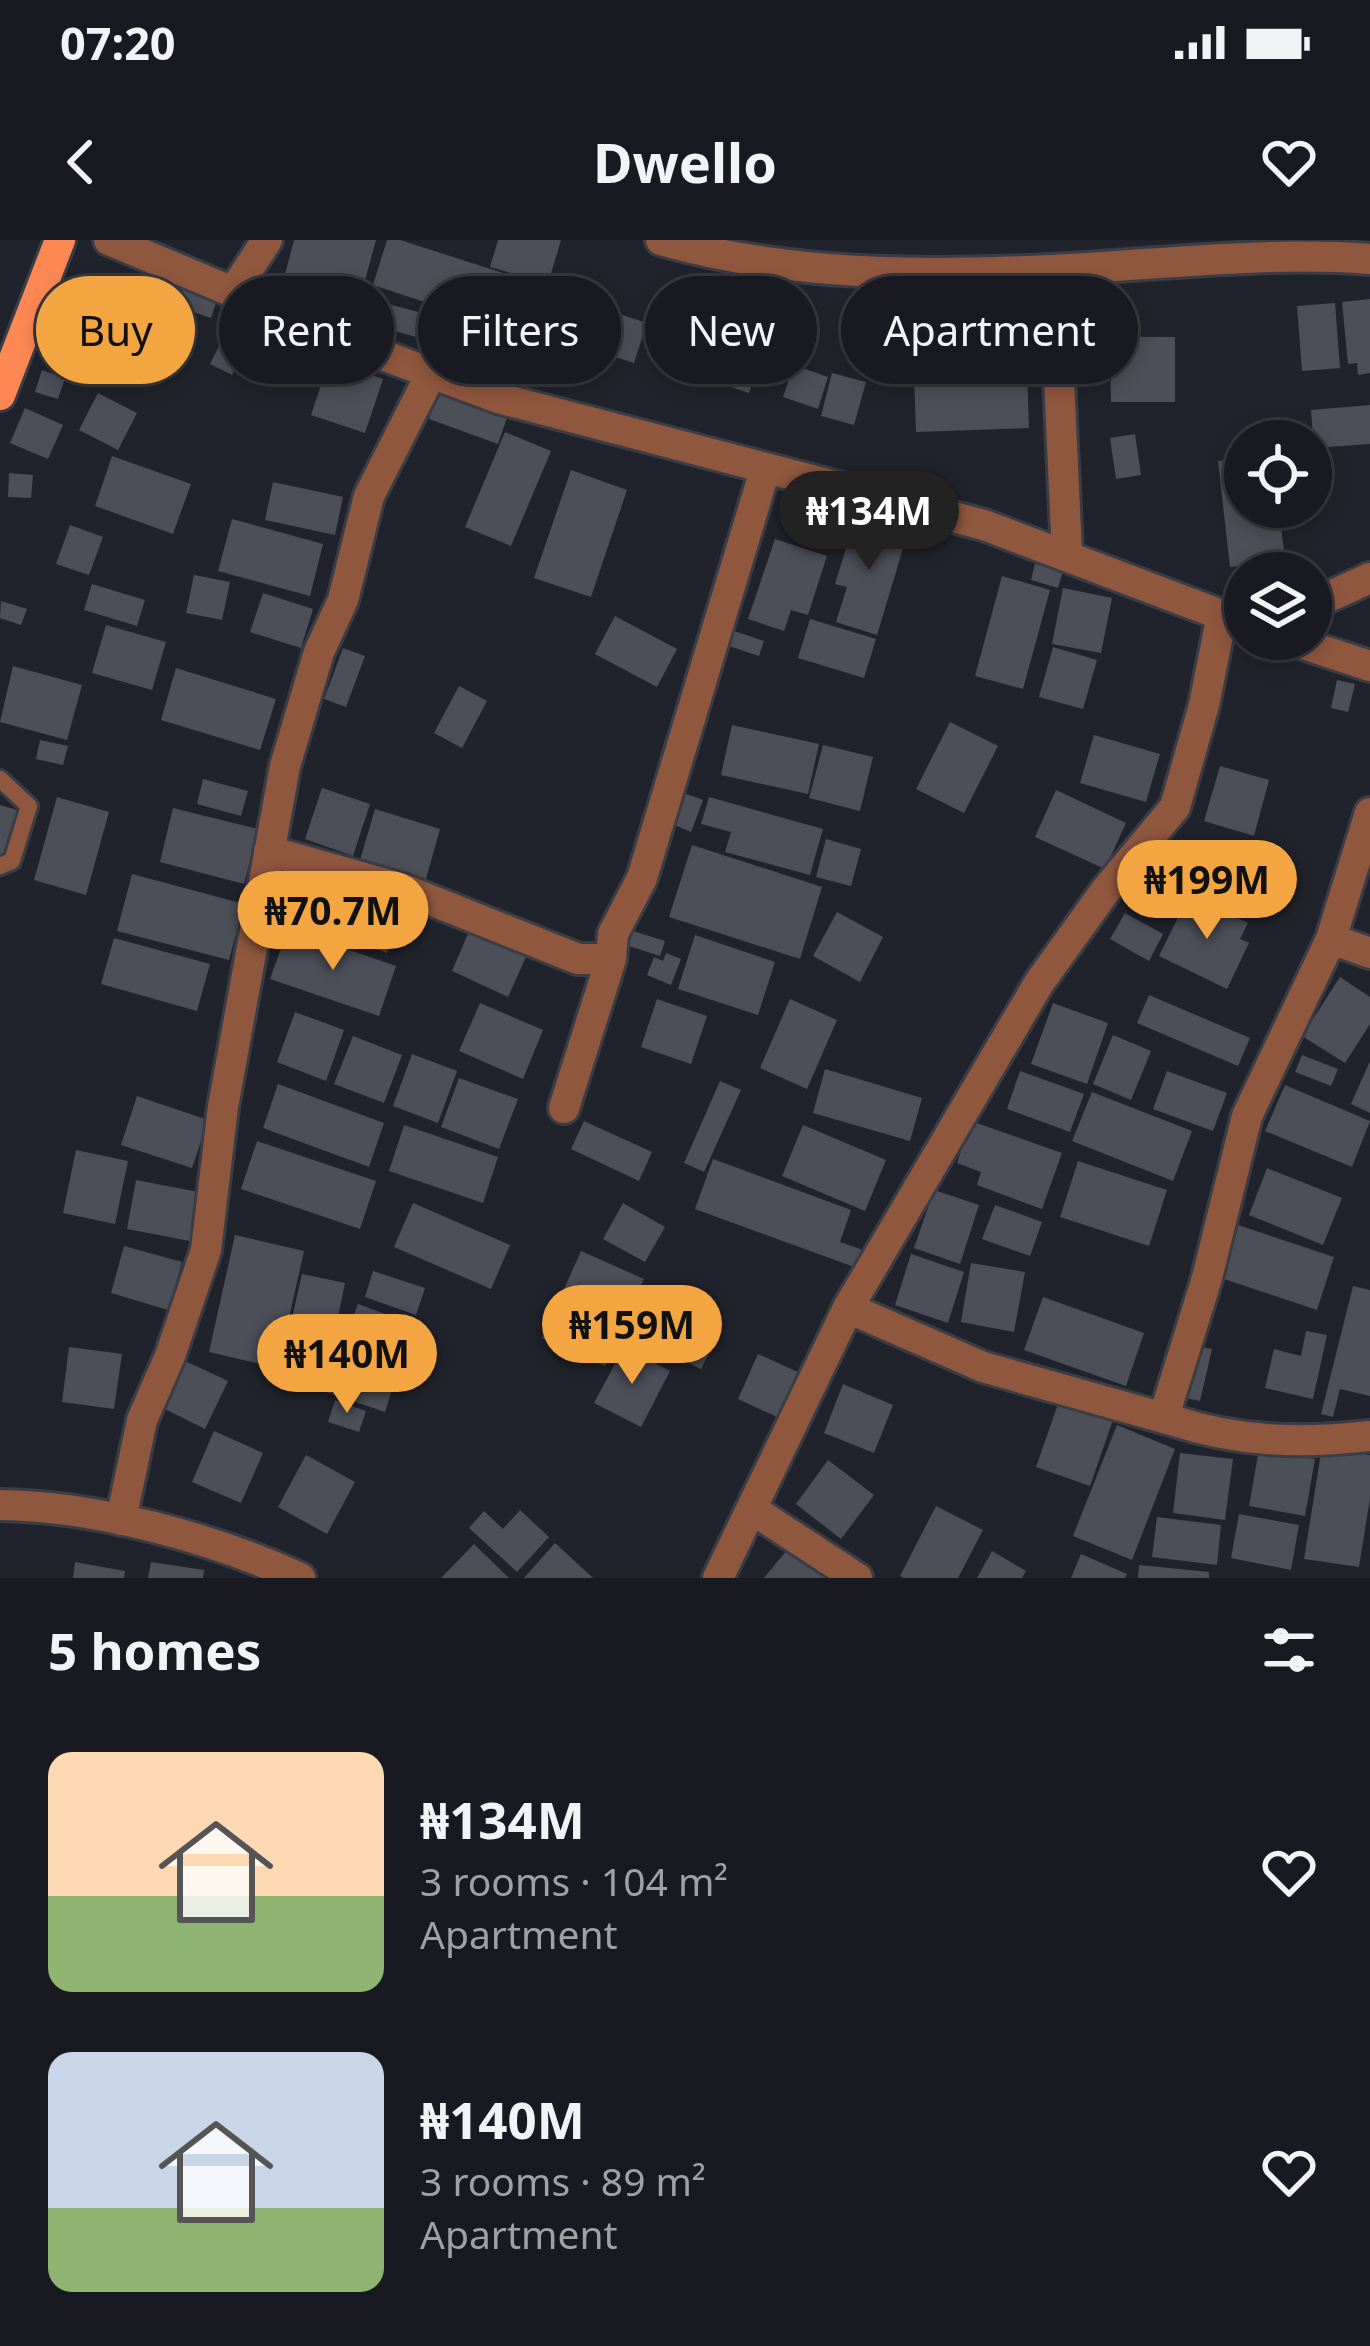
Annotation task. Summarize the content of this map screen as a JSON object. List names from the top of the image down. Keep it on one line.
{"page":{"status":"07:20","header":"Dwello","chip":["Buy","Rent","Filters","New","Apartment"],"price":["₦134M","₦199M","₦70.7M","₦159M","₦140M"],"heading":"5 homes","list":[{"name":"₦134M","note":"3 rooms · 104 m² · Apartment"},{"name":"₦140M","note":"3 rooms · 89 m² · Apartment"}]}}
